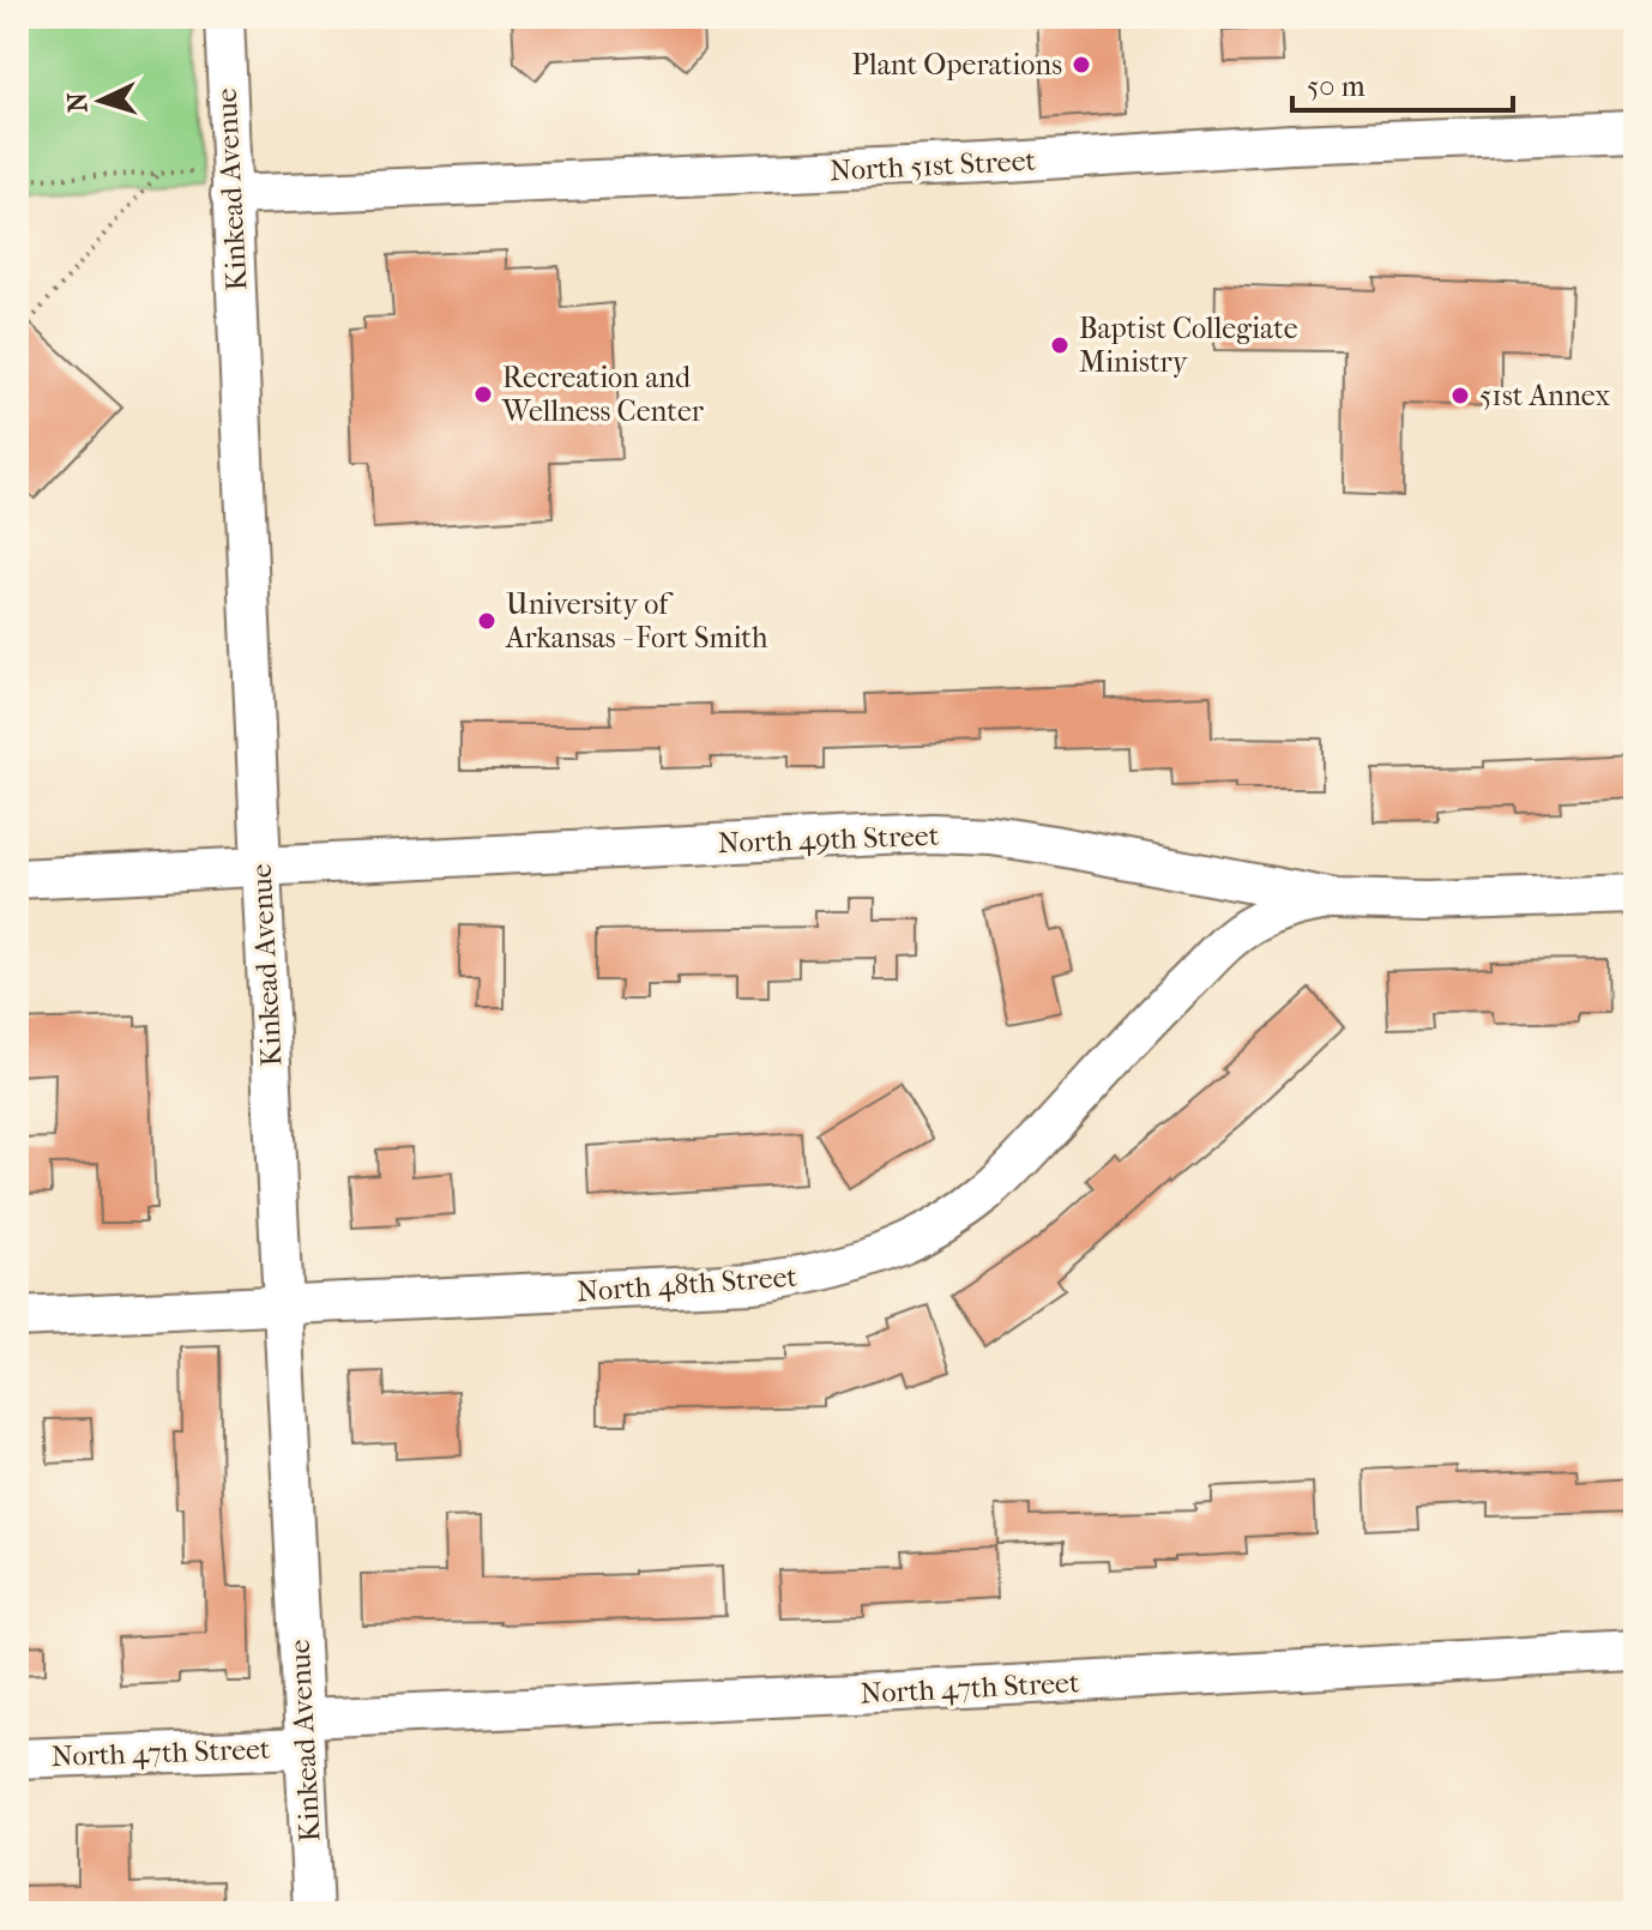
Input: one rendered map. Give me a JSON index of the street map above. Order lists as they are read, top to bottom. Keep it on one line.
{"streets":{"street":["North 51st Street","Kinkead Avenue","North 49th Street","North 48th Street","North 47th Street"]},"crossings":[["North 51st Street","Kinkead Avenue"],["Kinkead Avenue","North 49th Street"],["Kinkead Avenue","North 48th Street"],["Kinkead Avenue","North 47th Street"],["North 49th Street","North 48th Street"]],"places":["Plant Operations","Baptist Collegiate Ministry","Recreation and Wellness Center","51st Annex","University of Arkansas - Fort Smith"],"scale_bar":"50 m","north":"left"}
